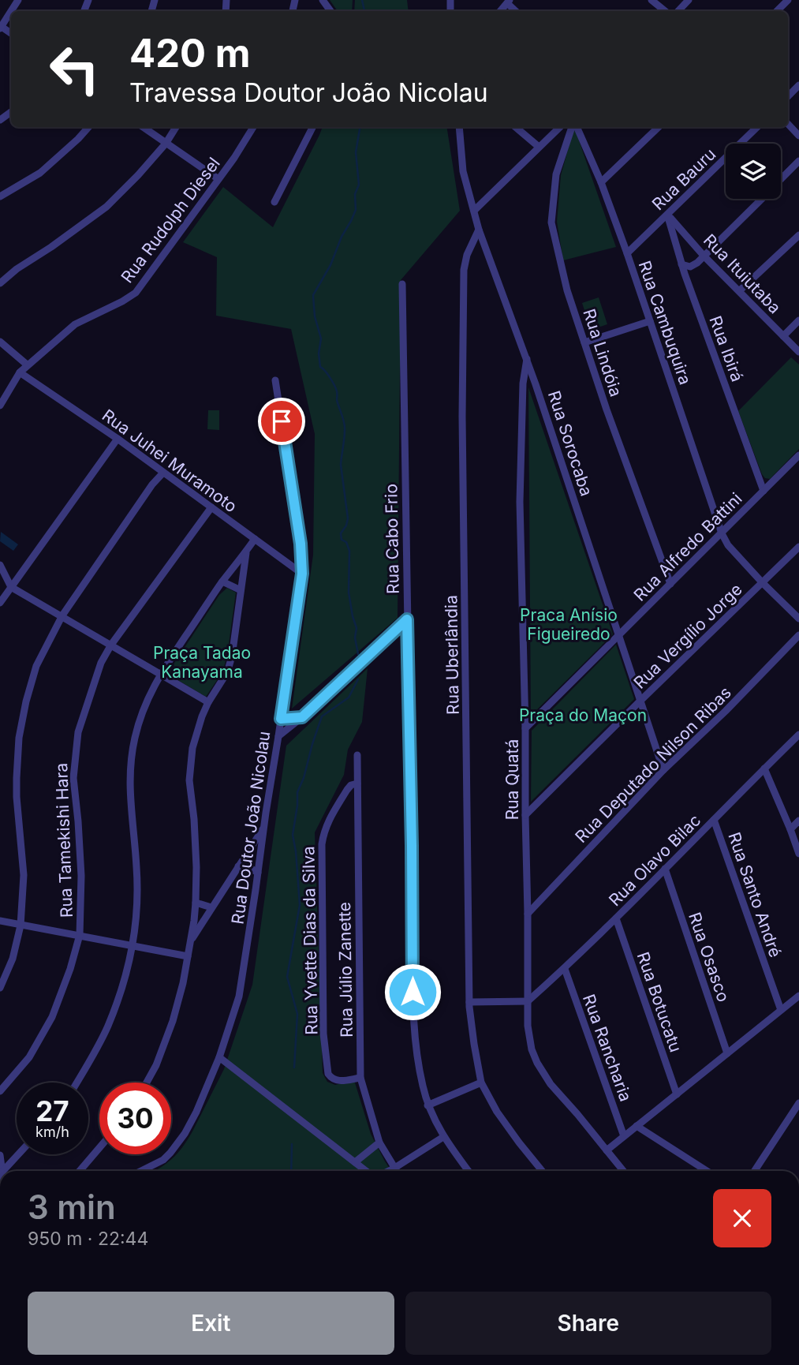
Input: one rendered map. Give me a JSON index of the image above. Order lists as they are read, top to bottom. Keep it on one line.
{"streets":{"street":["Rua Bauru","Rua Rudolph Diesel","Rua Ituiutaba","Rua Cambuquira","Rua Ibirá","Rua Lindóia","Rua Sorocaba","Rua Juhei Muramoto","Rua Cabo Frio","Rua Alfredo Battini","Rua Vergílio Jorge","Rua Uberlândia","Rua Deputado Nilson Ribas","Rua Quatá","Rua Doutor João Nicolau","Rua Tamekishi Hara","Rua Olavo Bilac","Rua Santo André","Rua Yvette Dias da Silva","Rua Osasco","Rua Júlio Zanette","Rua Botucatu","Rua Rancharia"]},"crossings":[["Rua Bauru","Rua Ituiutaba"],["Rua Bauru","Rua Cambuquira"],["Rua Bauru","Rua Ibirá"],["Rua Rudolph Diesel","Rua Juhei Muramoto"],["Rua Ituiutaba","Rua Ibirá"],["Rua Cambuquira","Rua Alfredo Battini"],["Rua Cambuquira","Rua Vergílio Jorge"],["Rua Ibirá","Rua Alfredo Battini"],["Rua Lindóia","Rua Alfredo Battini"],["Rua Sorocaba","Rua Alfredo Battini"],["Rua Sorocaba","Rua Vergílio Jorge"],["Rua Sorocaba","Rua Uberlândia"],["Rua Sorocaba","Rua Deputado Nilson Ribas"],["Rua Sorocaba","Rua Quatá"],["Rua Juhei Muramoto","Rua Doutor João Nicolau"],["Rua Juhei Muramoto","Rua Tamekishi Hara"],["Rua Alfredo Battini","Rua Quatá"],["Rua Vergílio Jorge","Rua Quatá"],["Rua Deputado Nilson Ribas","Rua Quatá"],["Rua Quatá","Rua Olavo Bilac"],["Rua Olavo Bilac","Rua Santo André"],["Rua Olavo Bilac","Rua Osasco"],["Rua Olavo Bilac","Rua Botucatu"],["Rua Olavo Bilac","Rua Rancharia"],["Rua Yvette Dias da Silva","Rua Júlio Zanette"]],"parks":["Praca Anísio Figueiredo","Praça Tadao Kanayama","Praça do Maçon"],"page":{"turn":["420 m","Travessa Doutor João Nicolau"],"speed":"27 km/h","limit":"30","heading":["3 min","950 m · 22:44"],"buttons":["Exit","Share"]}}
